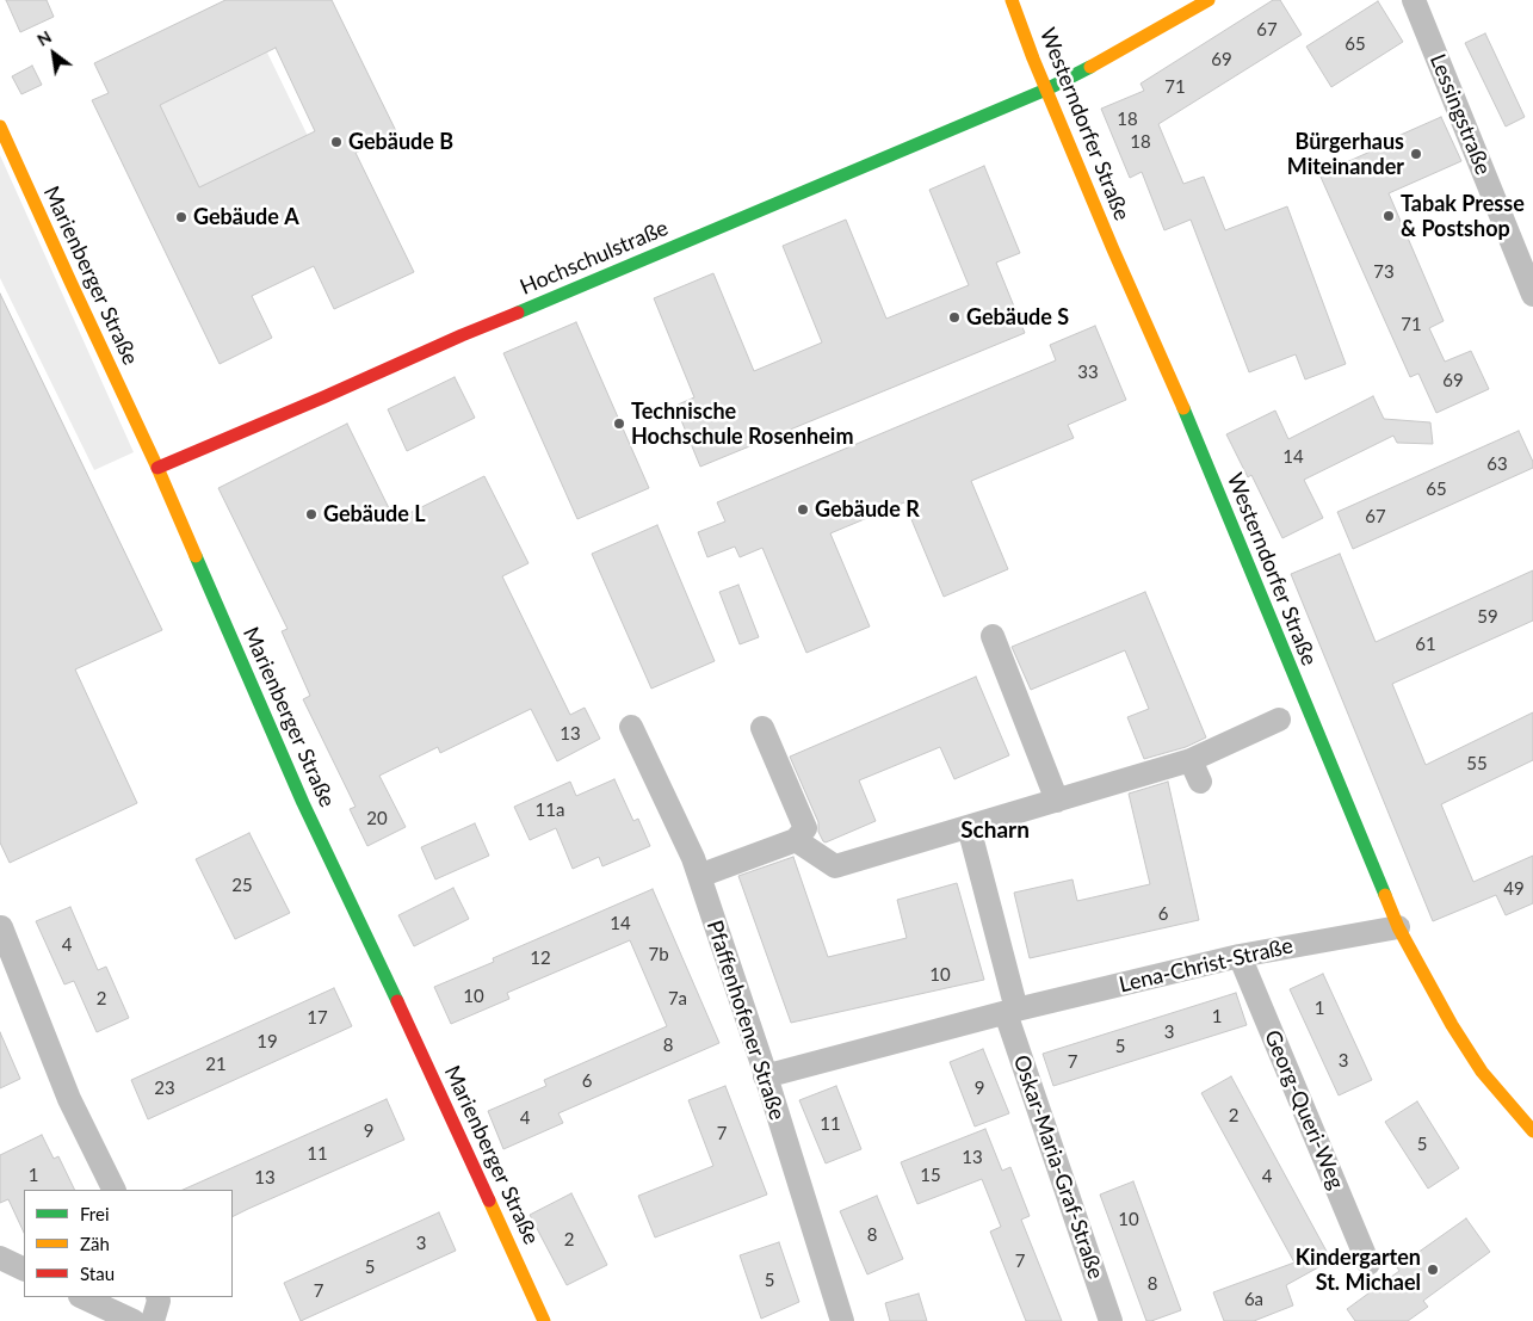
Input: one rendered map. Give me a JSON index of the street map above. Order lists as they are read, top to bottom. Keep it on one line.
{"streets":{"street":["Lessingstraße","Westerndorfer Straße","Hochschulstraße","Marienberger Straße","Lena-Christ-Straße","Pfaffenhofener Straße","Georg-Queri-Weg","Oskar-Maria-Graf-Straße"]},"crossings":[["Westerndorfer Straße","Hochschulstraße"],["Westerndorfer Straße","Lena-Christ-Straße"],["Hochschulstraße","Marienberger Straße"],["Lena-Christ-Straße","Pfaffenhofener Straße"],["Lena-Christ-Straße","Georg-Queri-Weg"],["Lena-Christ-Straße","Oskar-Maria-Graf-Straße"]],"districts":["Scharn"],"places":["Gebäude B","Bürgerhaus Miteinander","Tabak Presse & Postshop","Gebäude A","Gebäude S","Technische Hochschule Rosenheim","Gebäude R","Gebäude L","Kindergarten St. Michael"],"house_numbers":["67","65","69","71","18","18","73","71","33","69","14","63","65","67","59","61","13","55","11a","20","25","49","6","14","4","7b","12","10","10","2","7a","1","1","17","3","19","8","5","3","7","21","6","23","9","2","4","11","9","7","5","11","13","1","15","4","13","10","8","2","3","7","5","5","8","7","6a"],"legend":["Frei","Zäh","Stau"],"north":"top left"}
